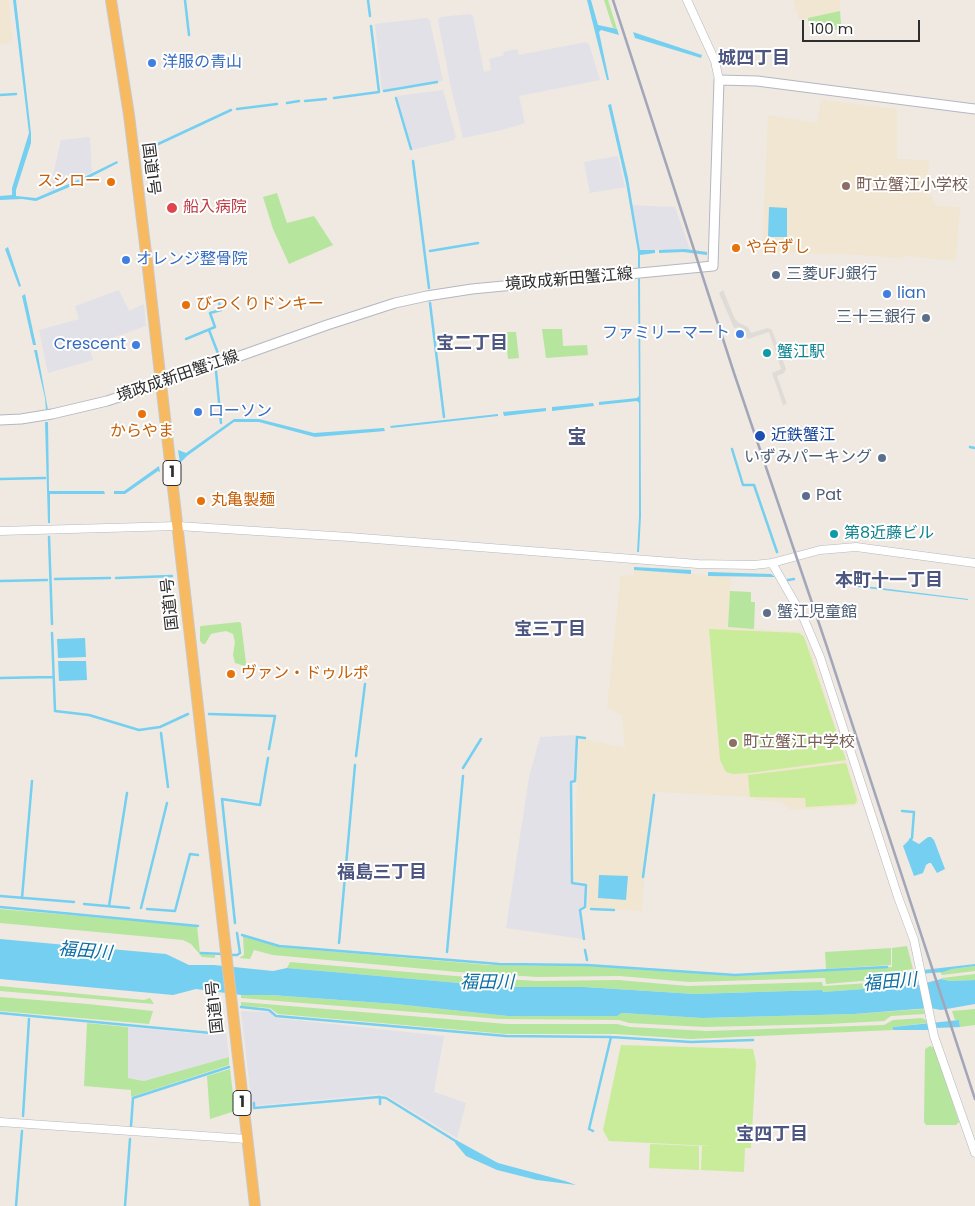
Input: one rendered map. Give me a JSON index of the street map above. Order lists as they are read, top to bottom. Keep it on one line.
{"streets":{"highway":["国道1号","1"],"main road":["境政成新田蟹江線"]},"crossings":[["国道1号","境政成新田蟹江線"]],"districts":["城四丁目","宝二丁目","宝","本町十一丁目","宝三丁目","福島三丁目","宝四丁目"],"water":["福田川"],"places":["洋服の青山","スシロー","町立蟹江小学校","船入病院","や台ずし","オレンジ整骨院","三菱UFJ銀行","lian","びつくりドンキー","三十三銀行","ファミリーマート","Crescent","蟹江駅","ローソン","からやま","近鉄蟹江","いずみパーキング","Pat","丸亀製麺","第8近藤ビル","蟹江児童館","ヴァン・ドゥルポ","町立蟹江中学校"],"scale_bar":"100 m"}
